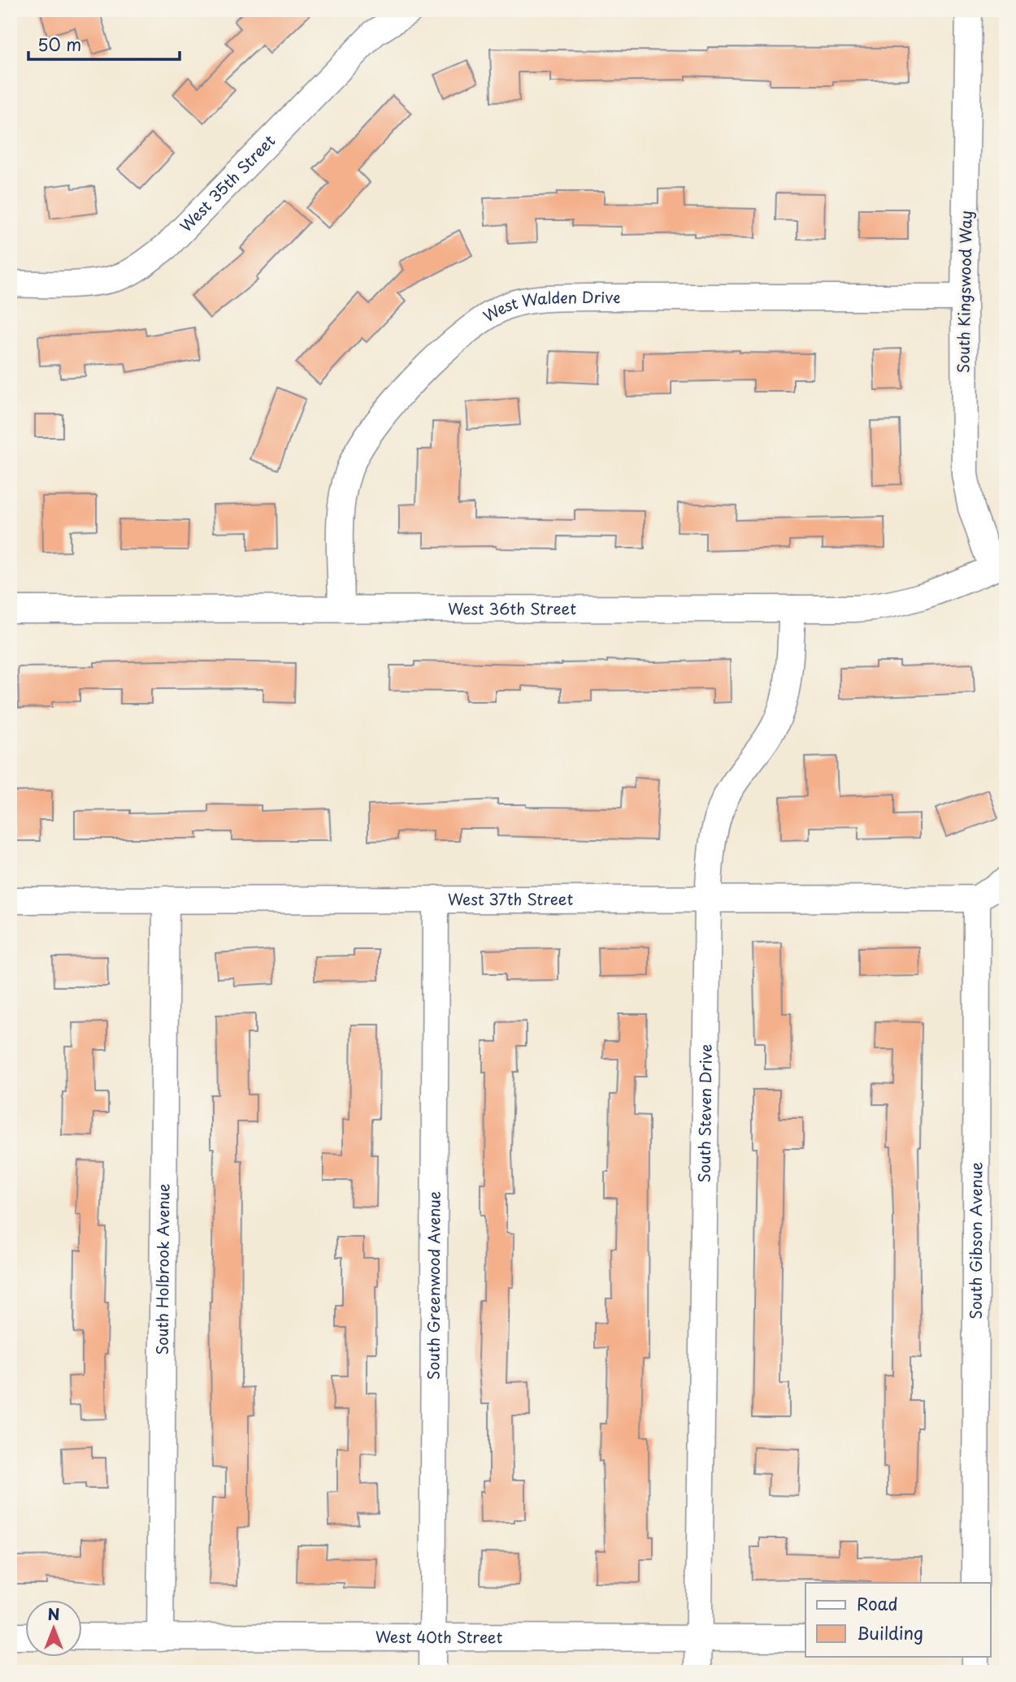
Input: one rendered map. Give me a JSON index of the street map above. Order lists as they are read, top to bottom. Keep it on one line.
{"streets":{"street":["West 35th Street","South Kingswood Way","West Walden Drive","West 36th Street","West 37th Street","South Steven Drive","South Gibson Avenue","South Holbrook Avenue","South Greenwood Avenue","West 40th Street"]},"crossings":[["South Kingswood Way","West Walden Drive"],["South Kingswood Way","West 36th Street"],["West Walden Drive","West 36th Street"],["West 36th Street","South Steven Drive"],["West 37th Street","South Steven Drive"],["West 37th Street","South Gibson Avenue"],["West 37th Street","South Holbrook Avenue"],["West 37th Street","South Greenwood Avenue"],["South Steven Drive","West 40th Street"],["South Holbrook Avenue","West 40th Street"],["South Greenwood Avenue","West 40th Street"]],"legend":["Road","Building"],"scale_bar":"50 m","north":"top"}
